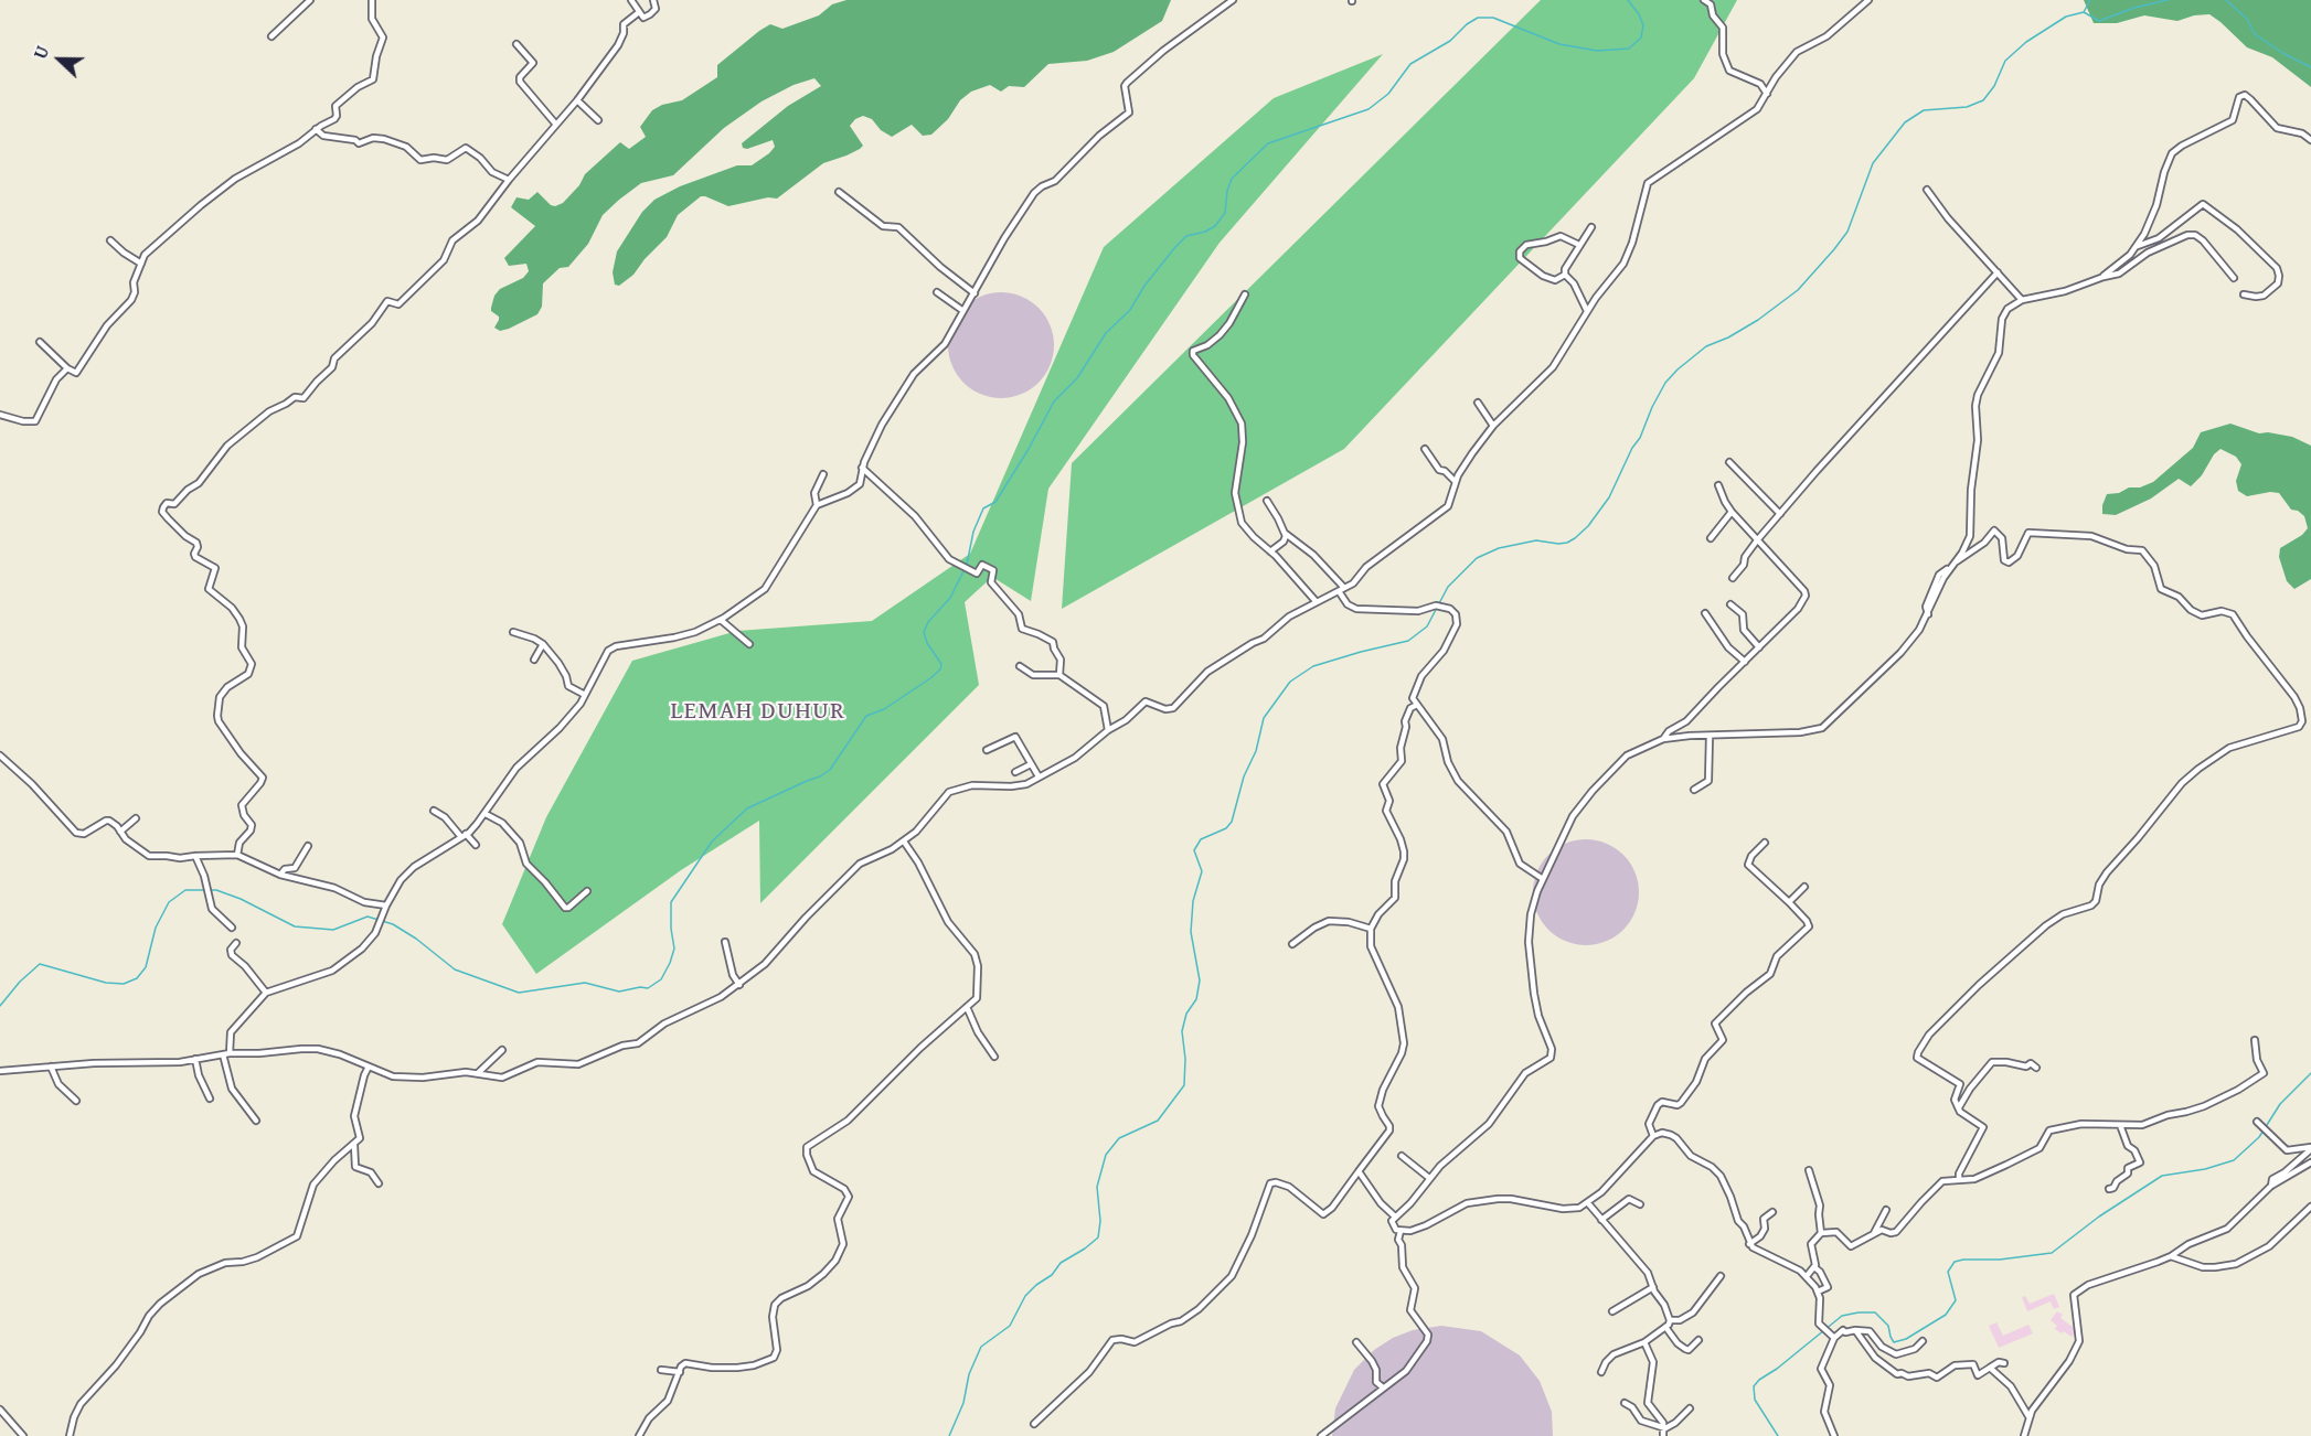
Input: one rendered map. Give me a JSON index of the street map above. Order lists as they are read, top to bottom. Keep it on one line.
{"districts":["LEMAH DUHUR"],"north":"left"}
